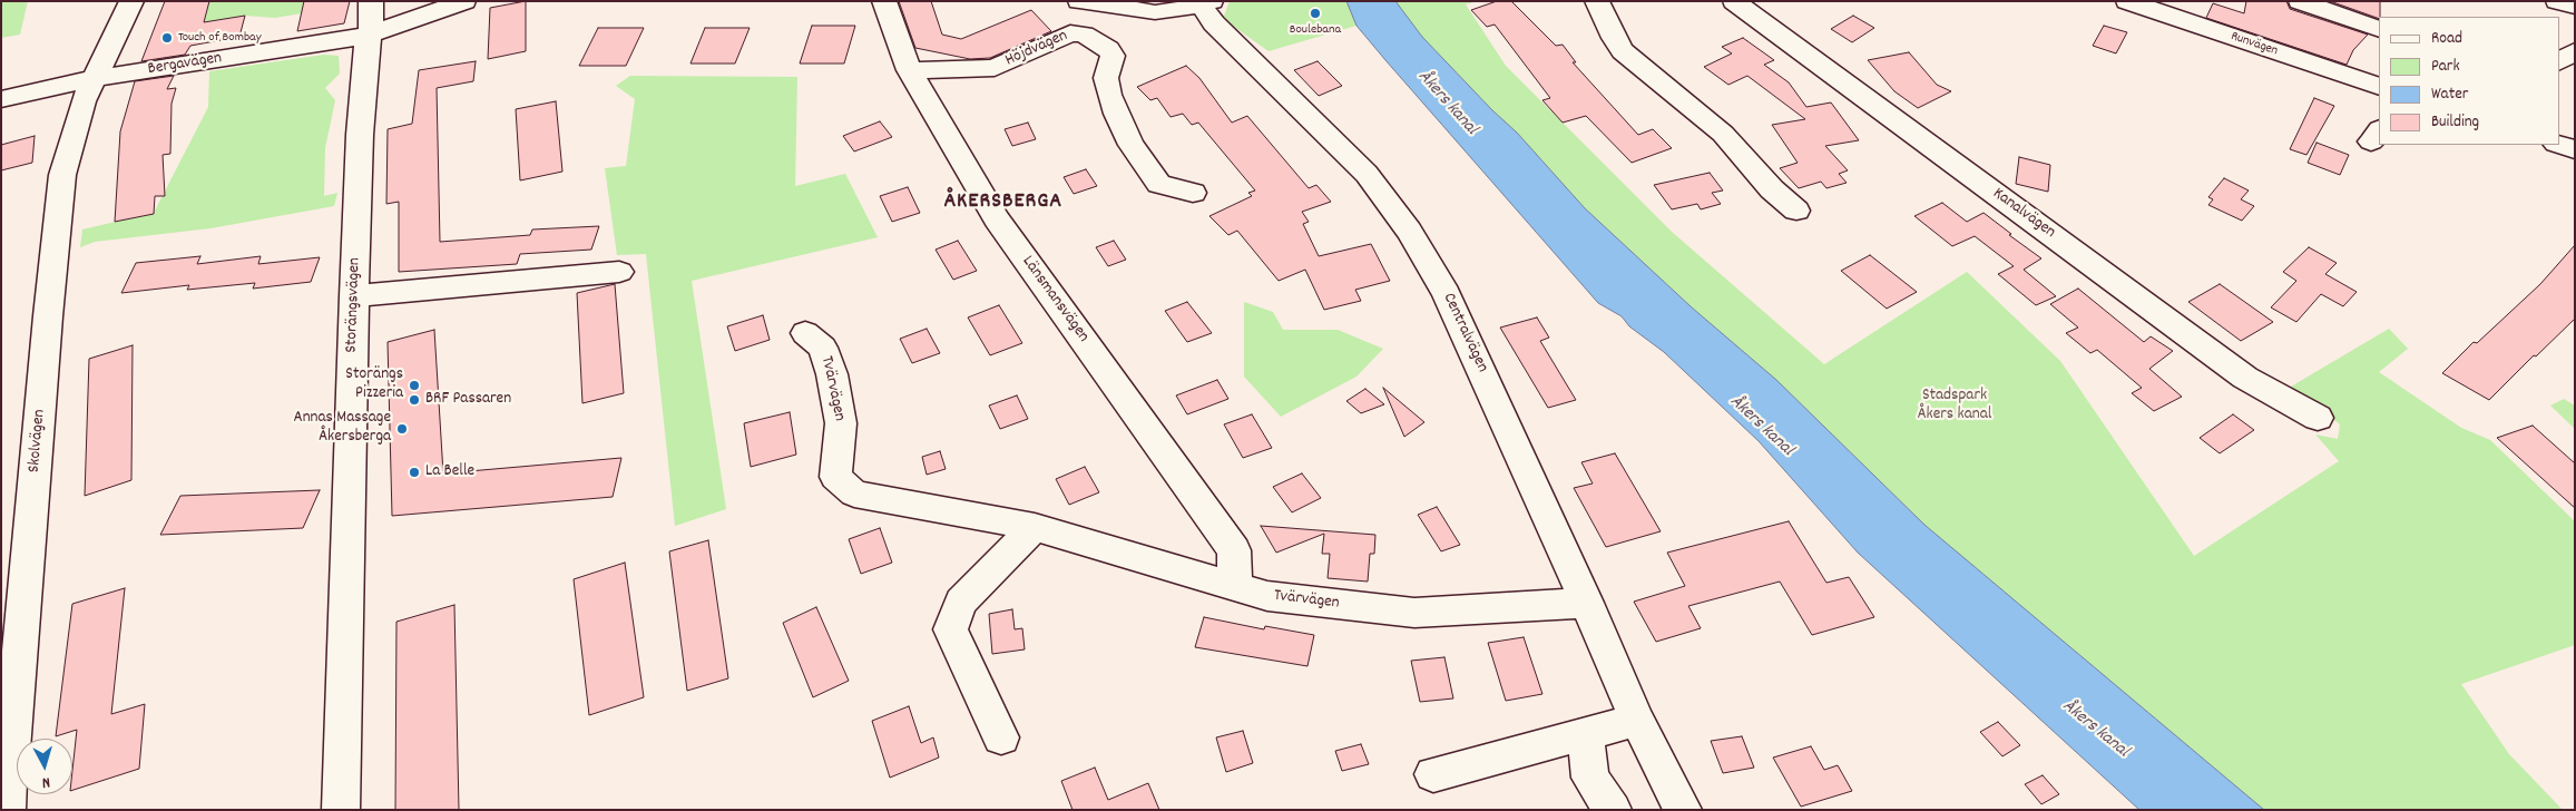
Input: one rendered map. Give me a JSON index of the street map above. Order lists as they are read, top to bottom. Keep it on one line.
{"streets":{"street":["Runvägen","Höjdvägen","Bergavägen","Kanalvägen","Länsmansvägen","Storängsvägen","Centralvägen","Tvärvägen","Skolvägen"]},"crossings":[["Höjdvägen","Länsmansvägen"],["Bergavägen","Storängsvägen"],["Bergavägen","Skolvägen"],["Länsmansvägen","Tvärvägen"],["Centralvägen","Tvärvägen"]],"districts":["ÅKERSBERGA"],"water":["Åkers kanal"],"parks":["Stadspark Åkers kanal"],"places":["Boulebana","Touch of Bombay","Storängs Pizzeria","BRF Passaren","Annas Massage Åkersberga","La Belle"],"legend":["Road","Park","Water","Building"],"north":"bottom"}
